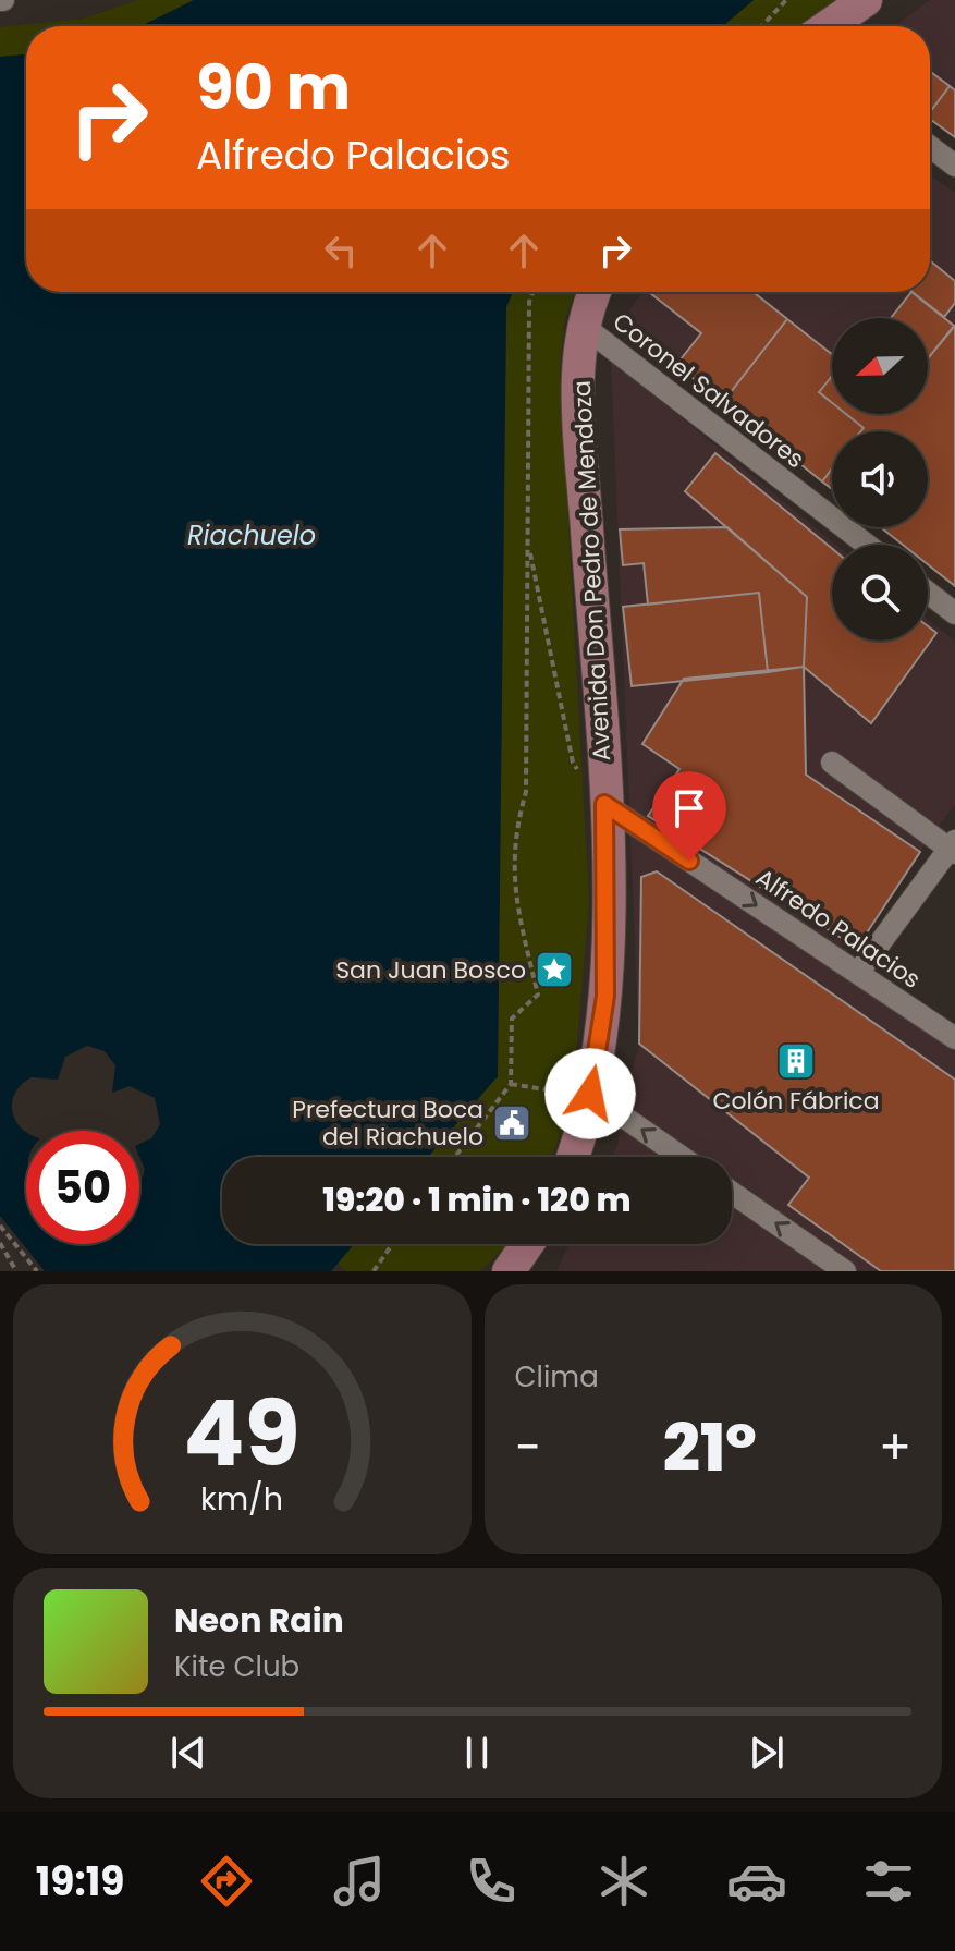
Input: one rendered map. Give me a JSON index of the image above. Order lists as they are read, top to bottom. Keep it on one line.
{"streets":{"main road":["Avenida Don Pedro de Mendoza"],"street":["Coronel Salvadores","Alfredo Palacios"]},"crossings":[["Coronel Salvadores","Avenida Don Pedro de Mendoza"],["Avenida Don Pedro de Mendoza","Alfredo Palacios"]],"water":["Riachuelo"],"places":{"place":["San Juan Bosco"],"building":["Colón Fábrica"],"public building":["Prefectura Boca del Riachuelo"]},"north":"left","page":{"turn":["90 m","Alfredo Palacios"],"limit":"50","trip":"19:20 · 1 min · 120 m","tile":"Clima","heat":["−","21°","+"],"song":["Neon Rain","Kite Club"],"tabs":"19:19","gauge":["49","km/h"]}}
